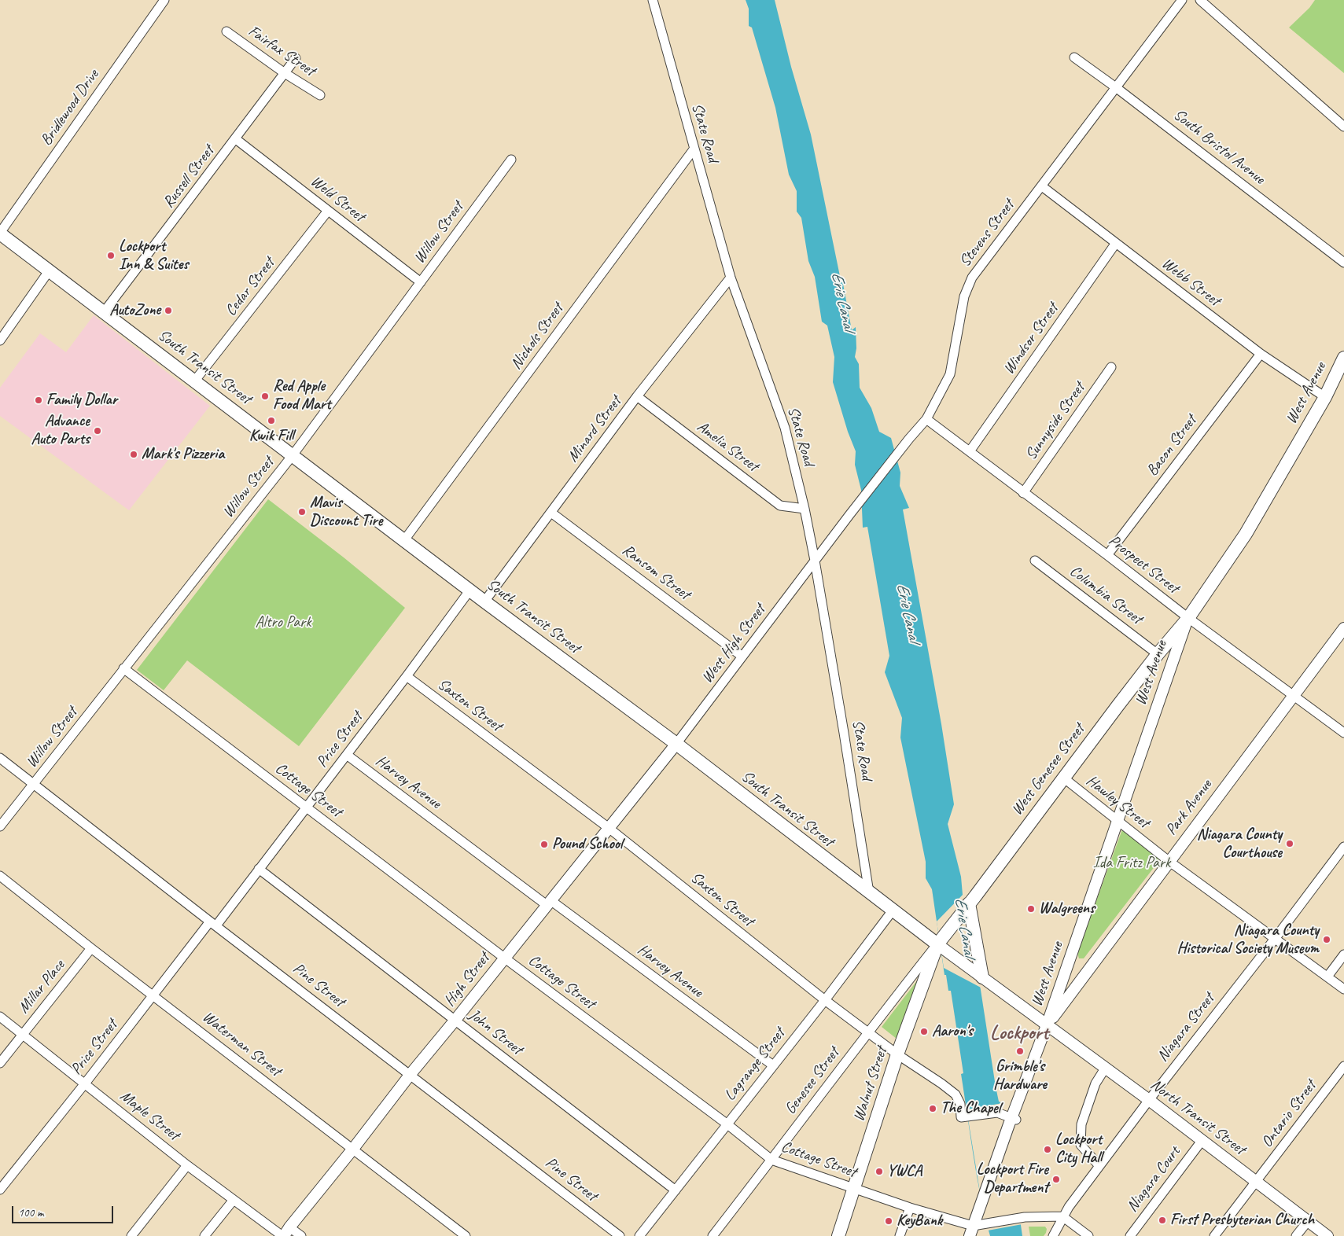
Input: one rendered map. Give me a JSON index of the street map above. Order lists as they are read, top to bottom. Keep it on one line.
{"streets":{"highway":["South Transit Street","West Avenue","West Genesee Street","Walnut Street"],"main road":["Park Avenue","High Street","North Transit Street"],"street":["Fairfax Street","Bridlewood Drive","State Road","South Bristol Avenue","Russell Street","Weld Street","Willow Street","Stevens Street","Webb Street","Cedar Street","Nichols Street","Windsor Street","Sunnyside Street","Minard Street","Bacon Street","Amelia Street","Prospect Street","Ransom Street","Columbia Street","West High Street","Saxton Street","Price Street","Harvey Avenue","Cottage Street","Hawley Street","Pine Street","Millar Place","Niagara Street","John Street","Waterman Street","Lagrange Street","Genesee Street","Ontario Street","Maple Street","Niagara Court"]},"crossings":[["Fairfax Street","Russell Street"],["Bridlewood Drive","South Transit Street"],["State Road","Stevens Street"],["State Road","Nichols Street"],["State Road","South Transit Street"],["State Road","Minard Street"],["State Road","Amelia Street"],["State Road","West High Street"],["South Bristol Avenue","Stevens Street"],["Russell Street","Weld Street"],["Russell Street","South Transit Street"],["Weld Street","Willow Street"],["Weld Street","Cedar Street"],["Willow Street","South Transit Street"],["Willow Street","Cottage Street"],["Willow Street","Pine Street"],["Stevens Street","Webb Street"],["Stevens Street","Prospect Street"],["Stevens Street","West High Street"],["Webb Street","Windsor Street"],["Webb Street","West Avenue"],["Webb Street","Bacon Street"],["Cedar Street","South Transit Street"],["Nichols Street","South Transit Street"],["Windsor Street","Prospect Street"],["South Transit Street","West Avenue"],["South Transit Street","Minard Street"],["South Transit Street","West High Street"],["South Transit Street","Price Street"],["South Transit Street","West Genesee Street"],["South Transit Street","Park Avenue"],["South Transit Street","High Street"],["South Transit Street","Lagrange Street"],["South Transit Street","Genesee Street"],["South Transit Street","Walnut Street"],["South Transit Street","North Transit Street"],["West Avenue","Prospect Street"],["West Avenue","West Genesee Street"],["West Avenue","Hawley Street"],["West Avenue","Park Avenue"],["West Avenue","North Transit Street"],["Sunnyside Street","Prospect Street"],["Minard Street","Amelia Street"],["Minard Street","Ransom Street"],["Bacon Street","Prospect Street"],["Prospect Street","West Genesee Street"],["Prospect Street","Park Avenue"],["Ransom Street","West High Street"],["Columbia Street","West Genesee Street"],["West High Street","High Street"],["Saxton Street","Price Street"],["Saxton Street","High Street"],["Saxton Street","Lagrange Street"],["Saxton Street","Genesee Street"],["Saxton Street","Walnut Street"],["Price Street","Harvey Avenue"],["Price Street","Cottage Street"],["Price Street","Pine Street"],["Price Street","John Street"],["Price Street","Waterman Street"],["Price Street","Maple Street"],["West Genesee Street","Hawley Street"],["West Genesee Street","Genesee Street"],["West Genesee Street","Walnut Street"],["Harvey Avenue","High Street"],["Harvey Avenue","Lagrange Street"],["Cottage Street","High Street"],["Cottage Street","Niagara Street"],["Cottage Street","Lagrange Street"],["Cottage Street","Genesee Street"],["Cottage Street","Walnut Street"],["Hawley Street","Park Avenue"],["Hawley Street","Niagara Street"],["Park Avenue","North Transit Street"],["High Street","Pine Street"],["High Street","John Street"],["High Street","Waterman Street"],["High Street","Maple Street"],["Millar Place","Waterman Street"],["Millar Place","Maple Street"],["Niagara Street","North Transit Street"],["John Street","Lagrange Street"],["Genesee Street","Walnut Street"],["Ontario Street","North Transit Street"],["North Transit Street","Niagara Court"]],"districts":["Lockport"],"water":["Erie Canal"],"parks":["Altro Park","Ida Fritz Park"],"places":["Lockport Inn & Suites","AutoZone","Red Apple Food Mart","Family Dollar","Kwik Fill","Advance Auto Parts","Mark's Pizzeria","Mavis Discount Tire","Niagara County Courthouse","Pound School","Walgreens","Niagara County Historical Society Museum","Aaron's","Grimble's Hardware","The Chapel","Lockport City Hall","YWCA","Lockport Fire Department","First Presbyterian Church","KeyBank"],"scale_bar":"100 m"}
